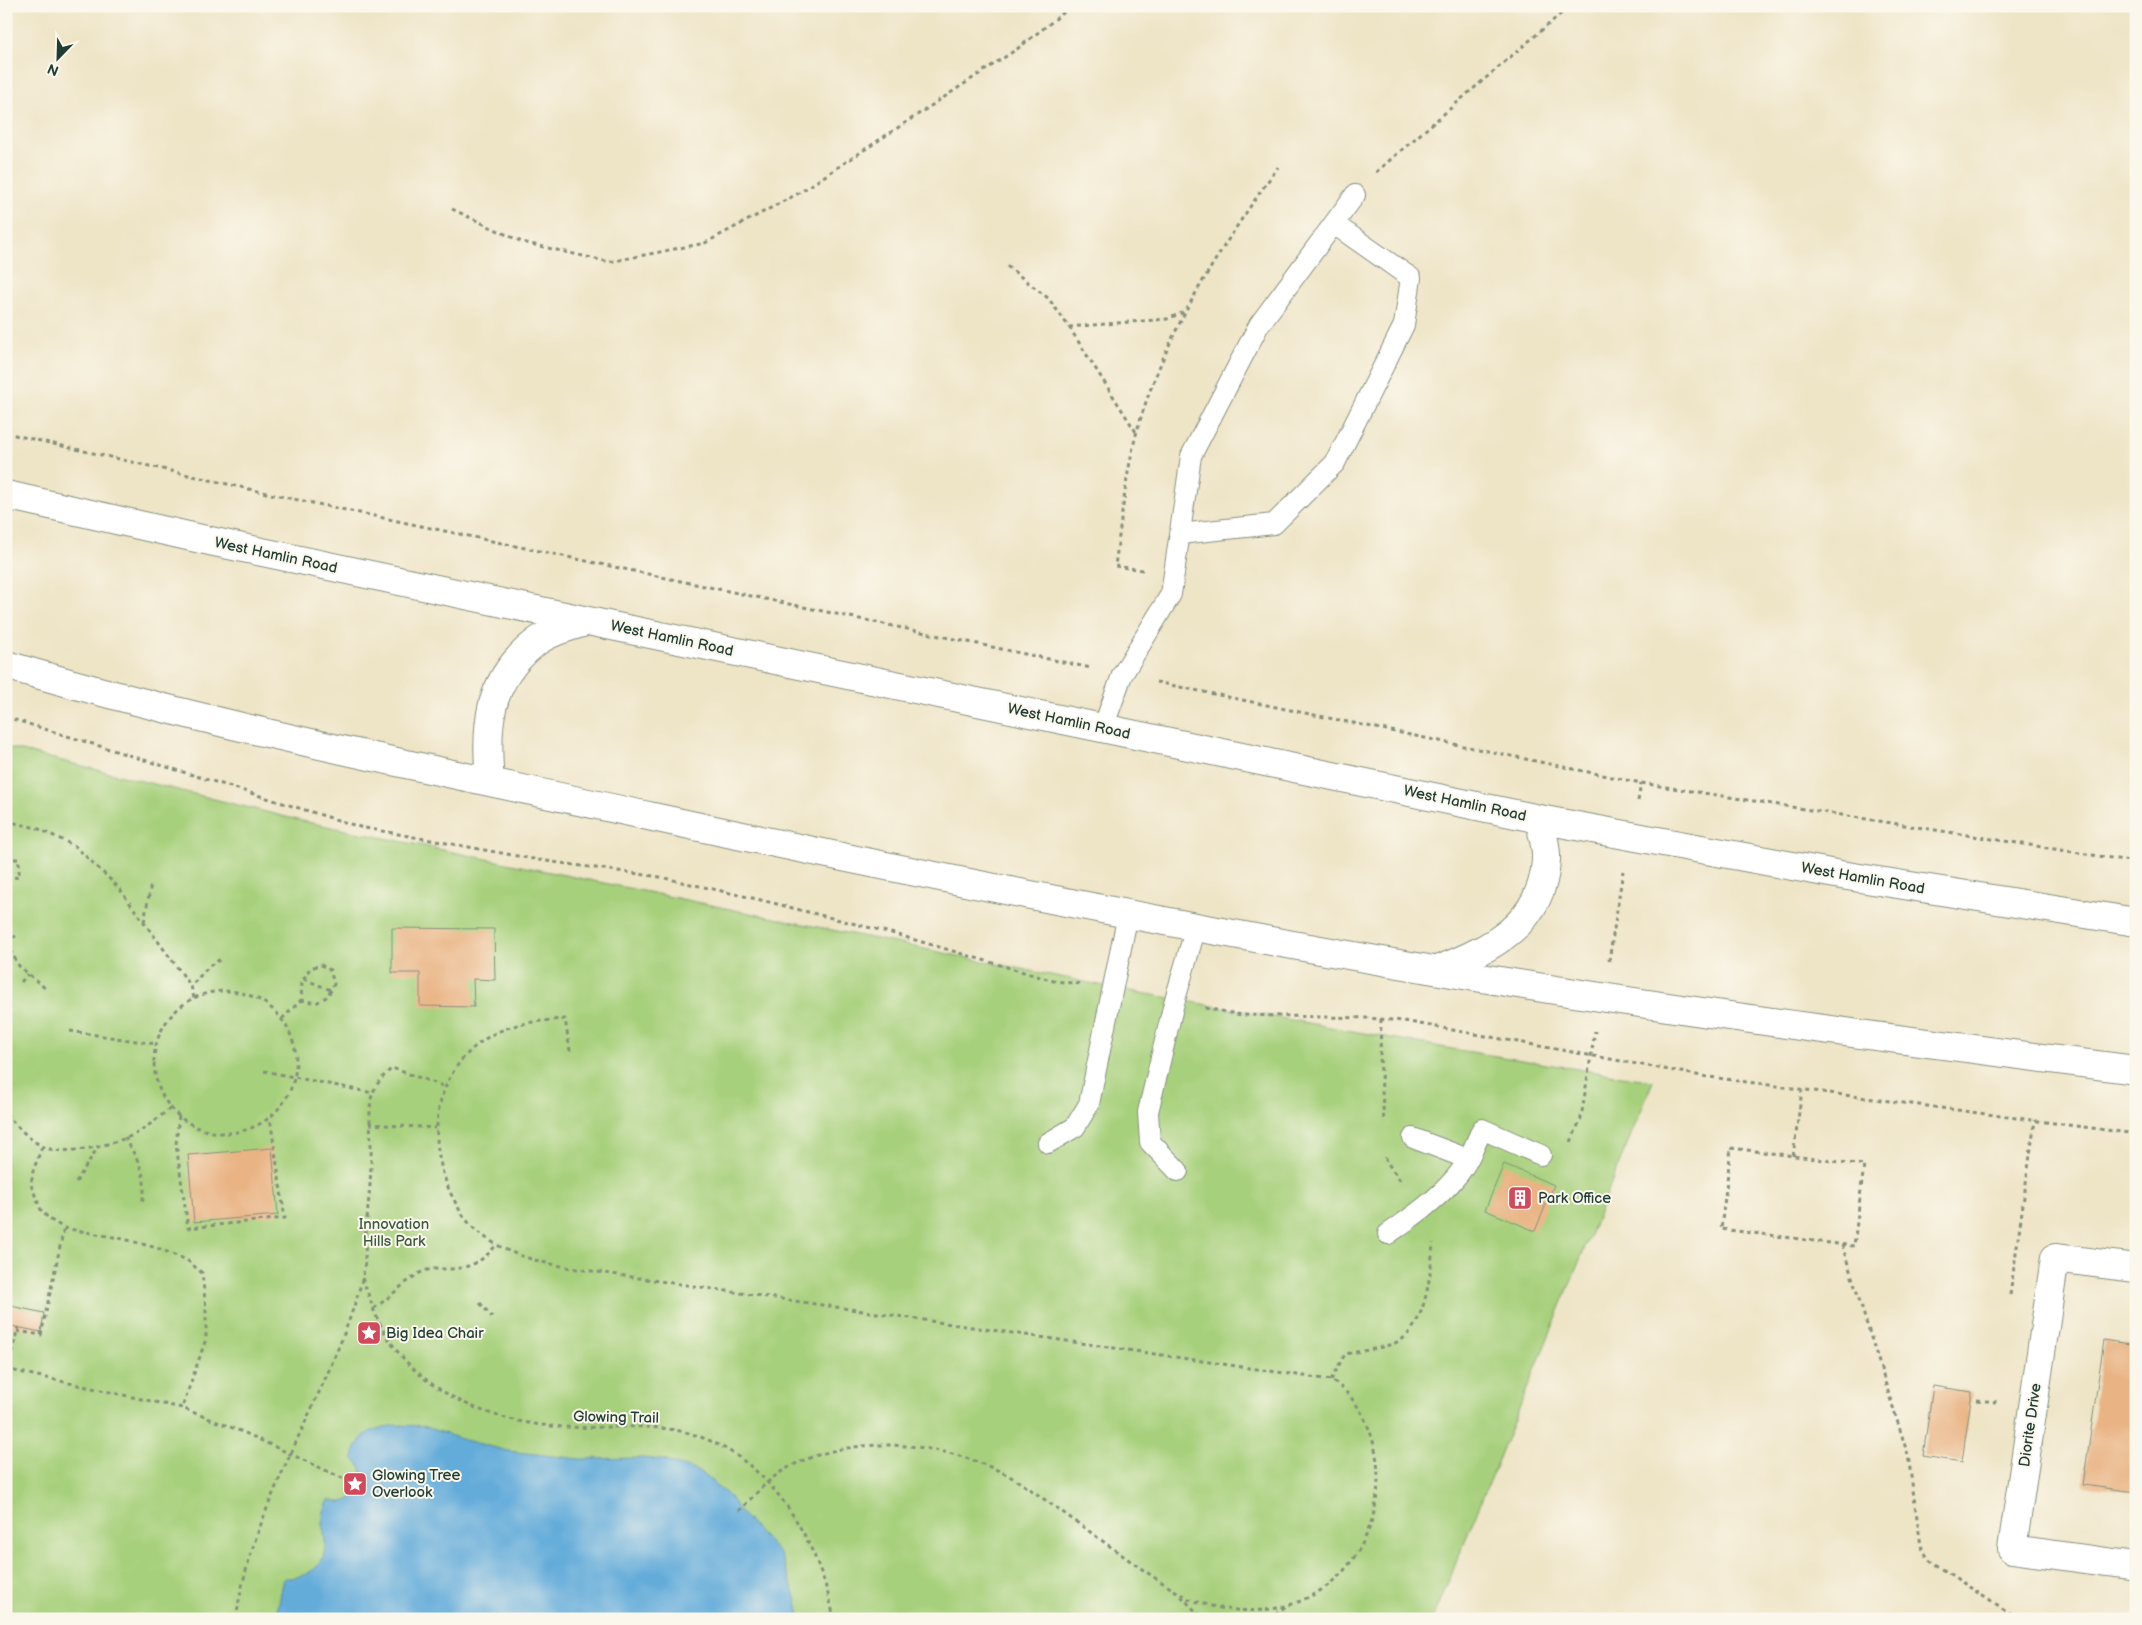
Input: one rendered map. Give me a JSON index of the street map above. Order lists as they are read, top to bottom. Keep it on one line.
{"streets":{"main road":["West Hamlin Road","Diorite Drive"],"path":["Glowing Trail"]},"parks":["Innovation Hills Park"],"places":{"building":["Park Office"],"place":["Big Idea Chair","Glowing Tree Overlook"]},"north":"bottom left"}
